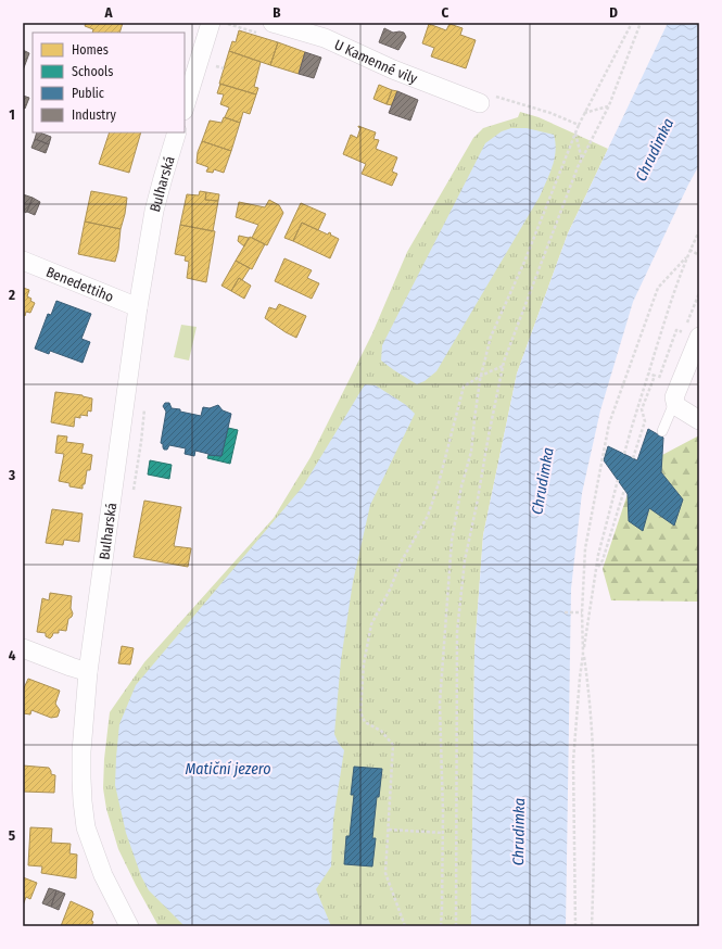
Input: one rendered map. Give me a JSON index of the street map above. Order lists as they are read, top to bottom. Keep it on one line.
{"streets":{"street":["U Kamenné vily","Bulharská","Benedettiho"]},"crossings":[["Bulharská","Benedettiho"]],"water":["Chrudimka","Matiční jezero"],"legend":["Homes","Schools","Public","Industry"],"grid":{"columns":["A","B","C","D"],"rows":["1","2","3","4","5"]}}
